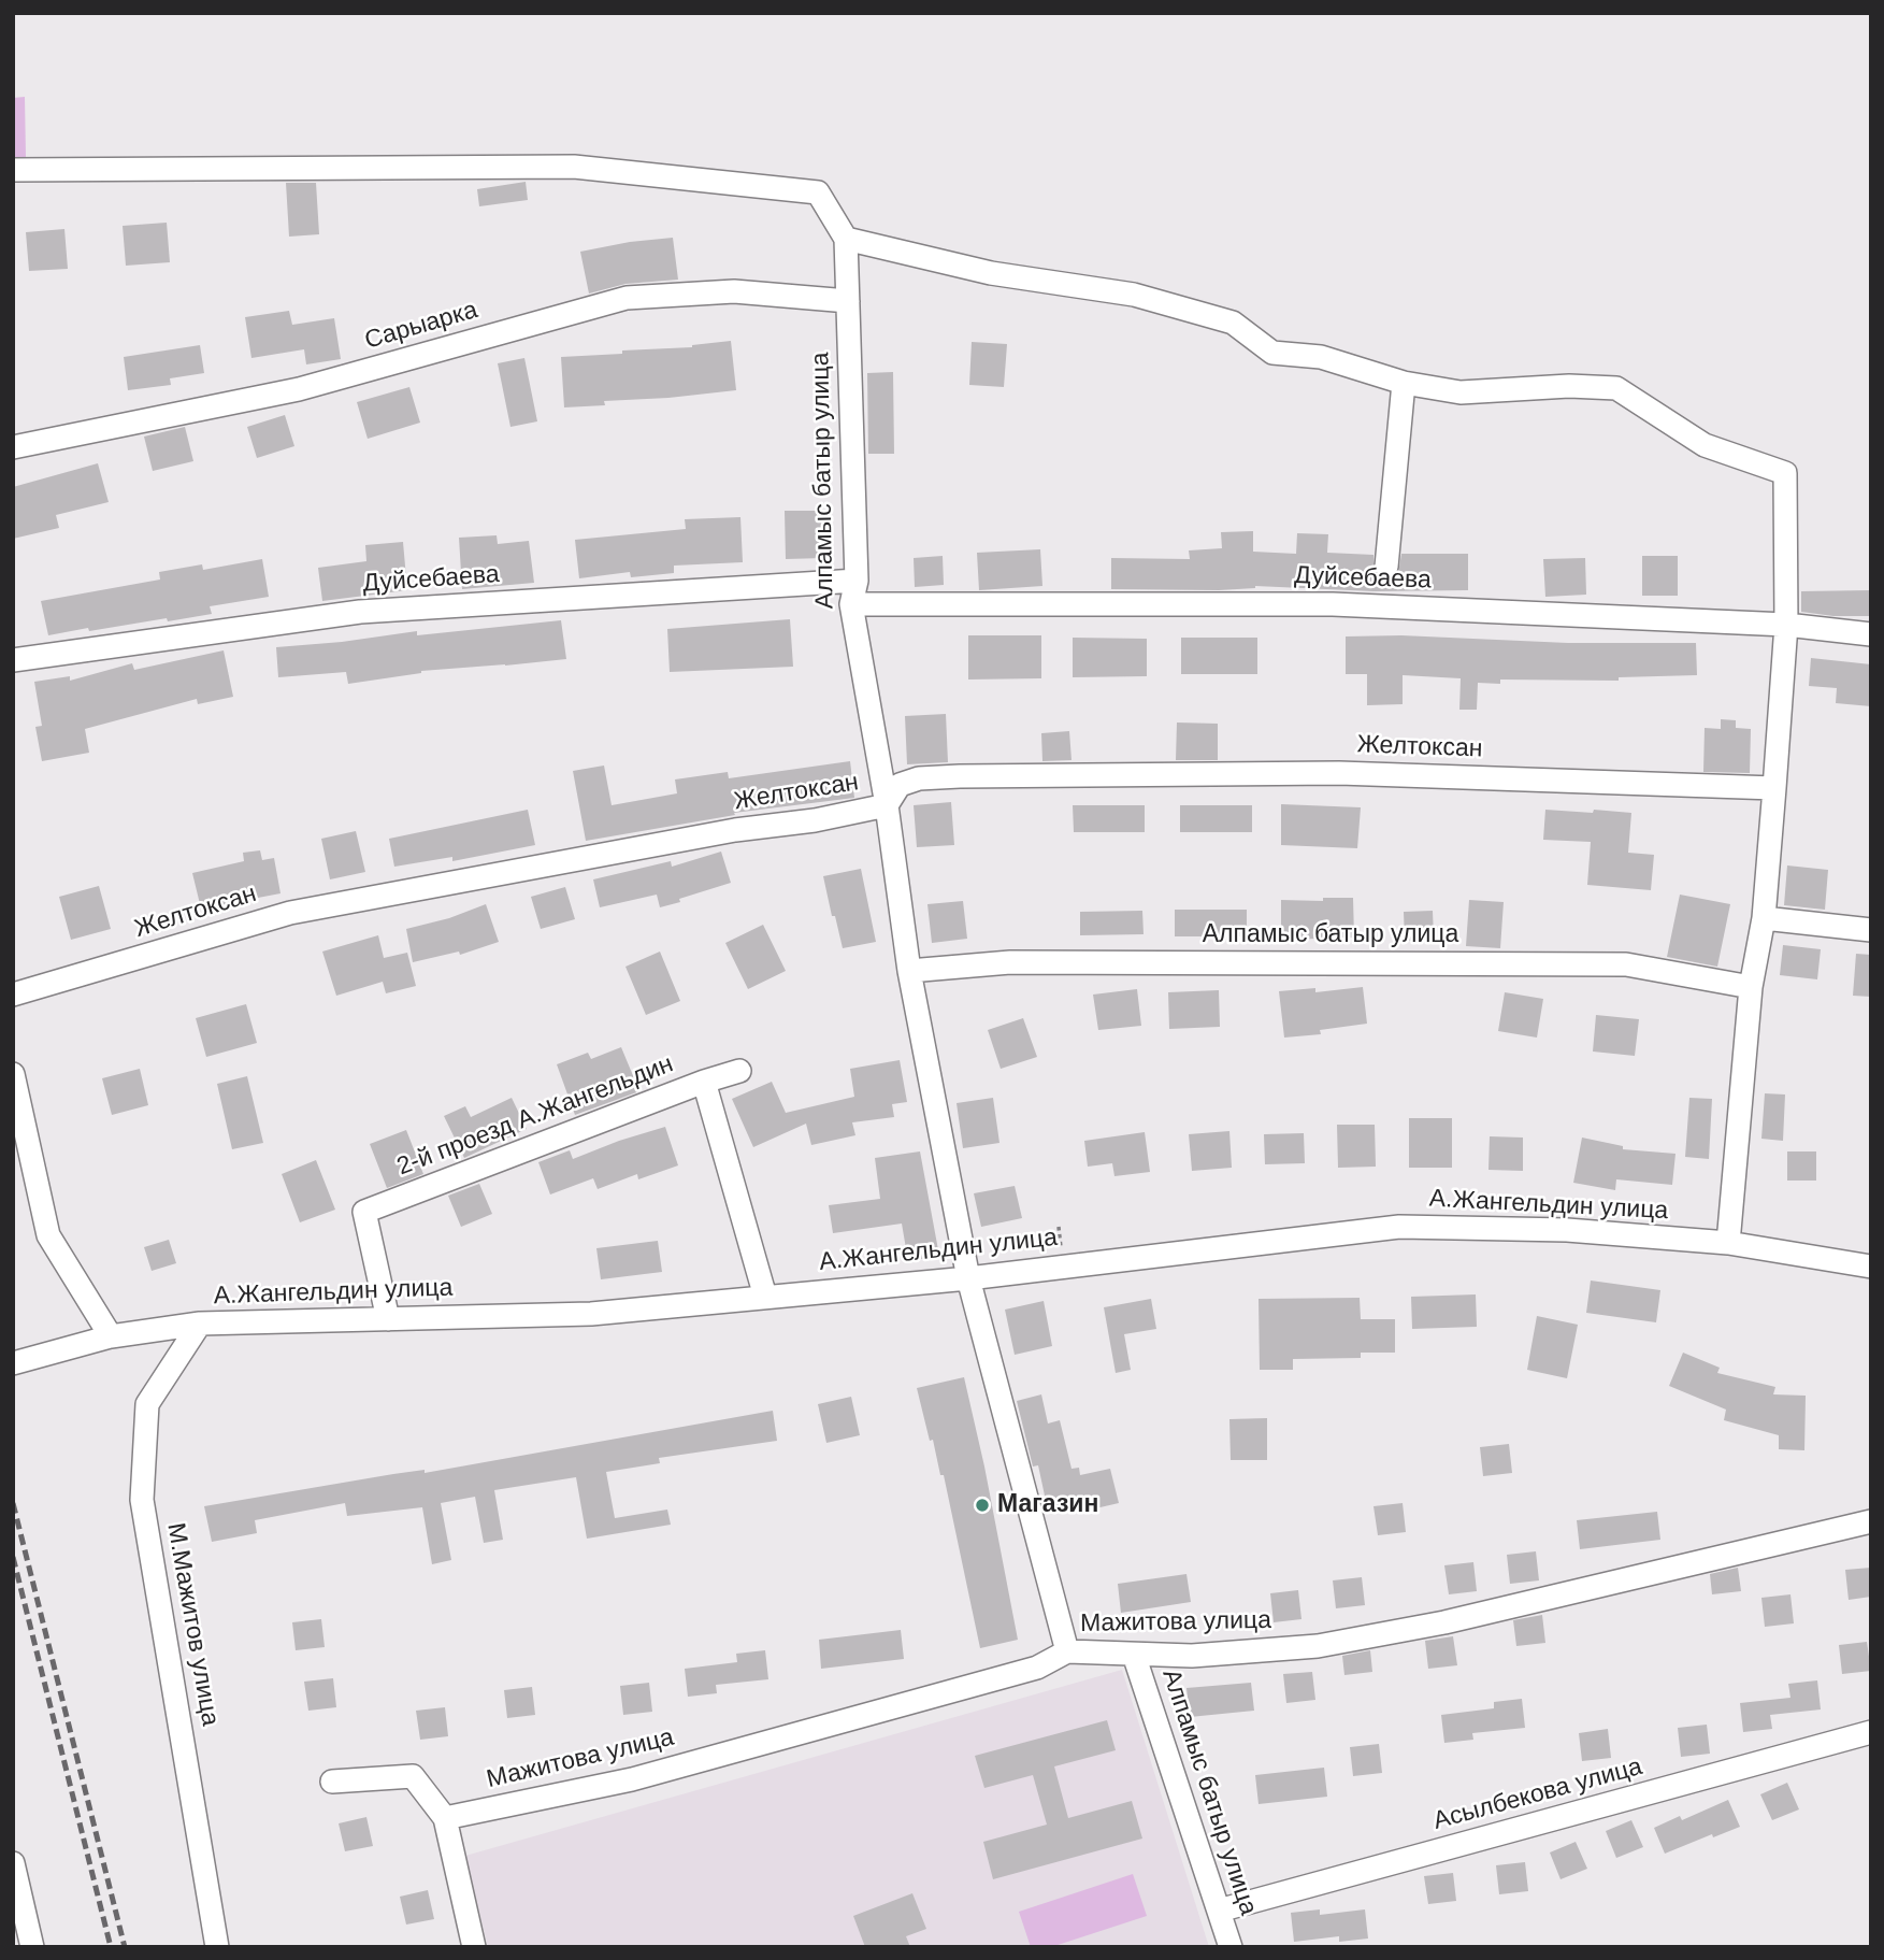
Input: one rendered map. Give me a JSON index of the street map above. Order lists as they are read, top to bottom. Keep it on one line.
{"streets":{"street":["Сарыарка","Алпамыс батыр улица","Дуйсебаева","Желтоксан","2-й проезд А.Жангельдин","А.Жангельдин улица","Мажитова улица","М.Мажитов улица","Асылбекова улица"]},"crossings":[["Сарыарка","Алпамыс батыр улица"],["Алпамыс батыр улица","Дуйсебаева"],["Алпамыс батыр улица","Желтоксан"],["Алпамыс батыр улица","А.Жангельдин улица"],["Алпамыс батыр улица","Мажитова улица"],["Алпамыс батыр улица","Асылбекова улица"],["2-й проезд А.Жангельдин","А.Жангельдин улица"],["А.Жангельдин улица","М.Мажитов улица"]],"places":["Магазин"]}
